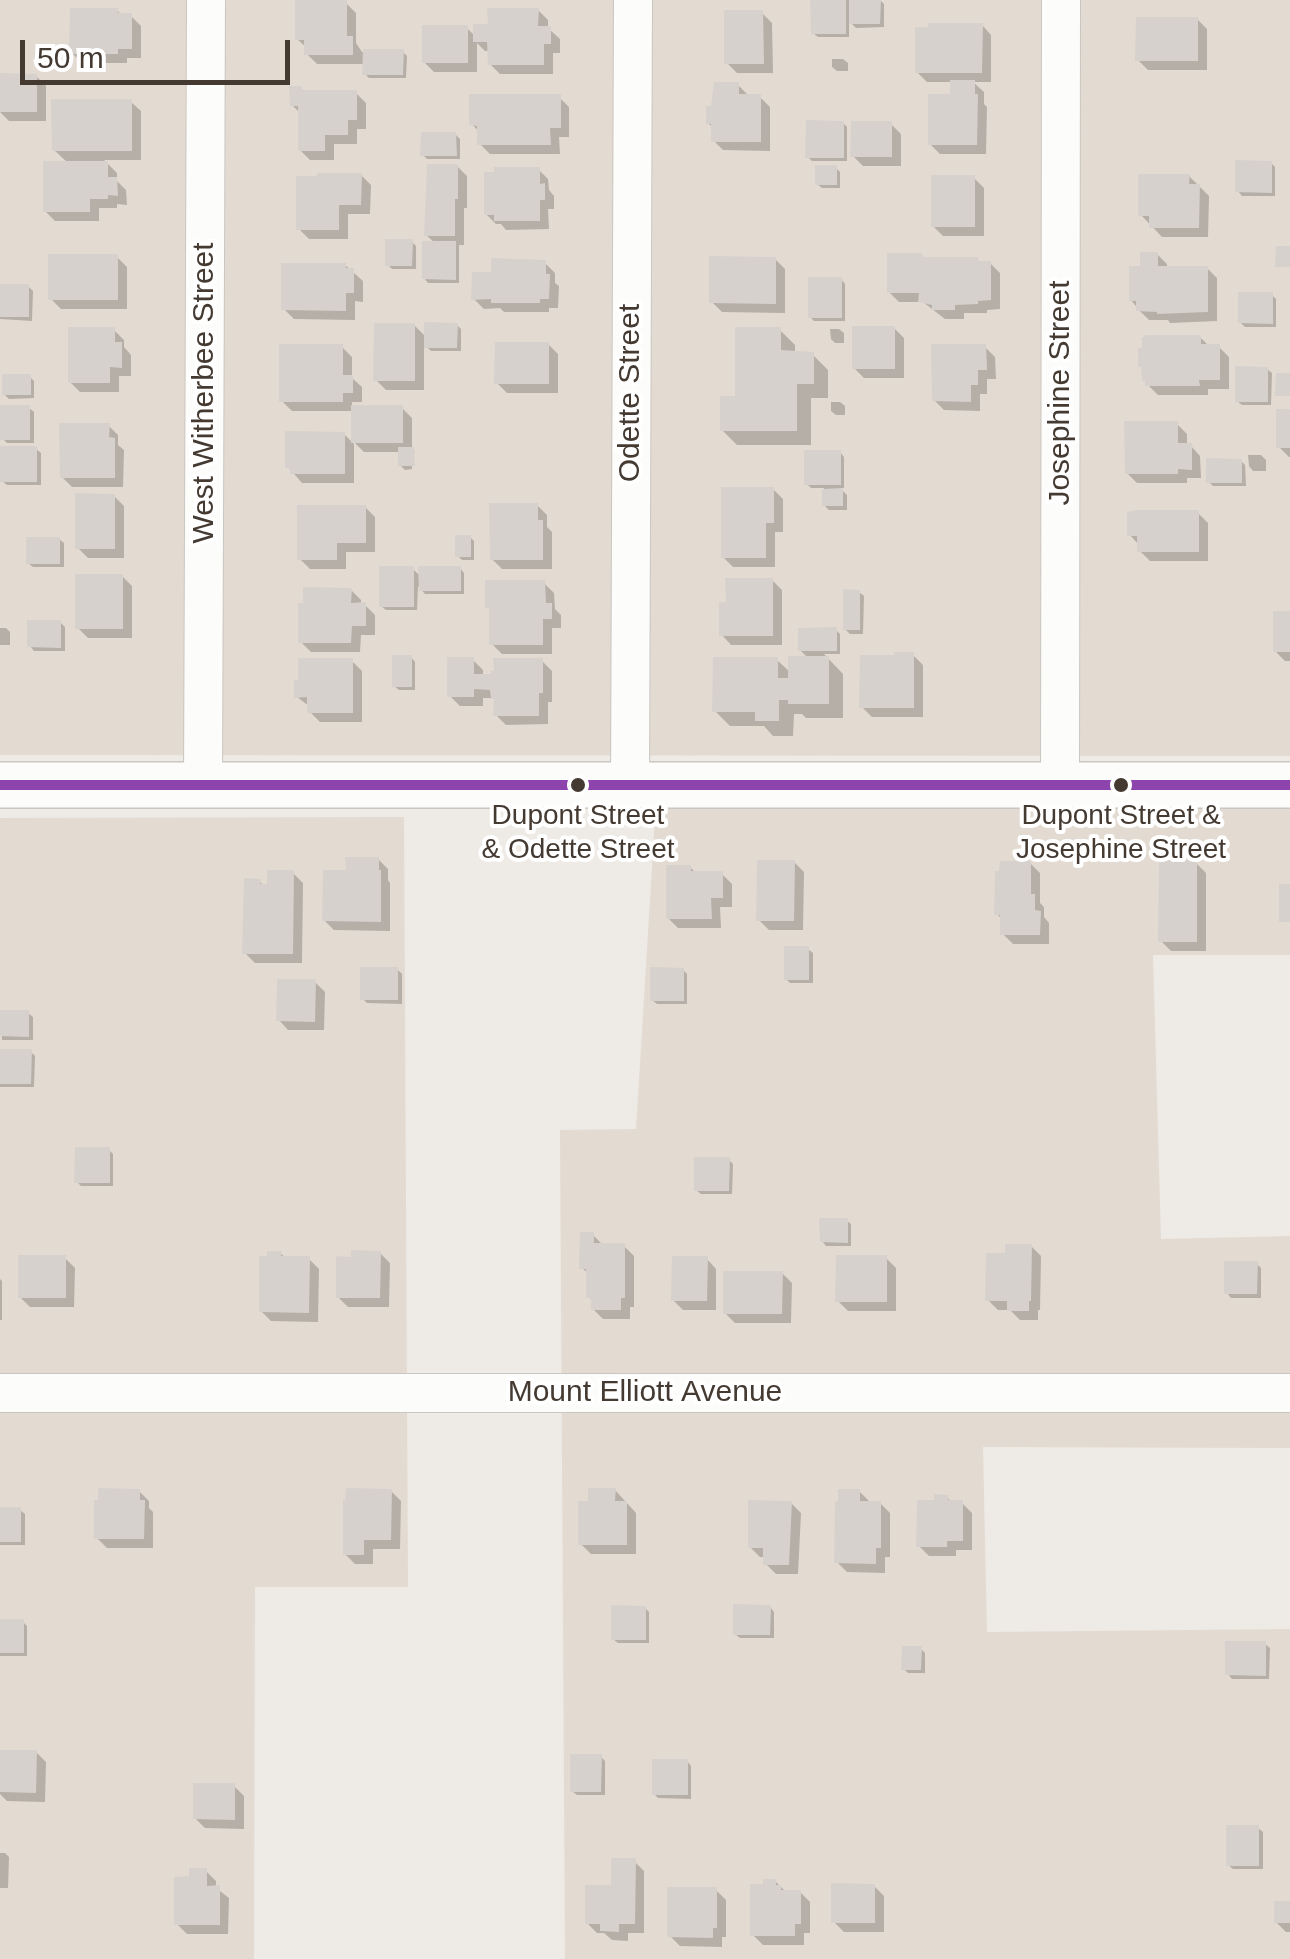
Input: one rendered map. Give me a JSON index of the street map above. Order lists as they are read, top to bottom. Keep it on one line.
{"streets":{"street":["West Witherbee Street","Odette Street","Josephine Street","Mount Elliott Avenue"]},"places":["Dupont Street & Odette Street","Dupont Street & Josephine Street"],"scale_bar":"50 m"}
